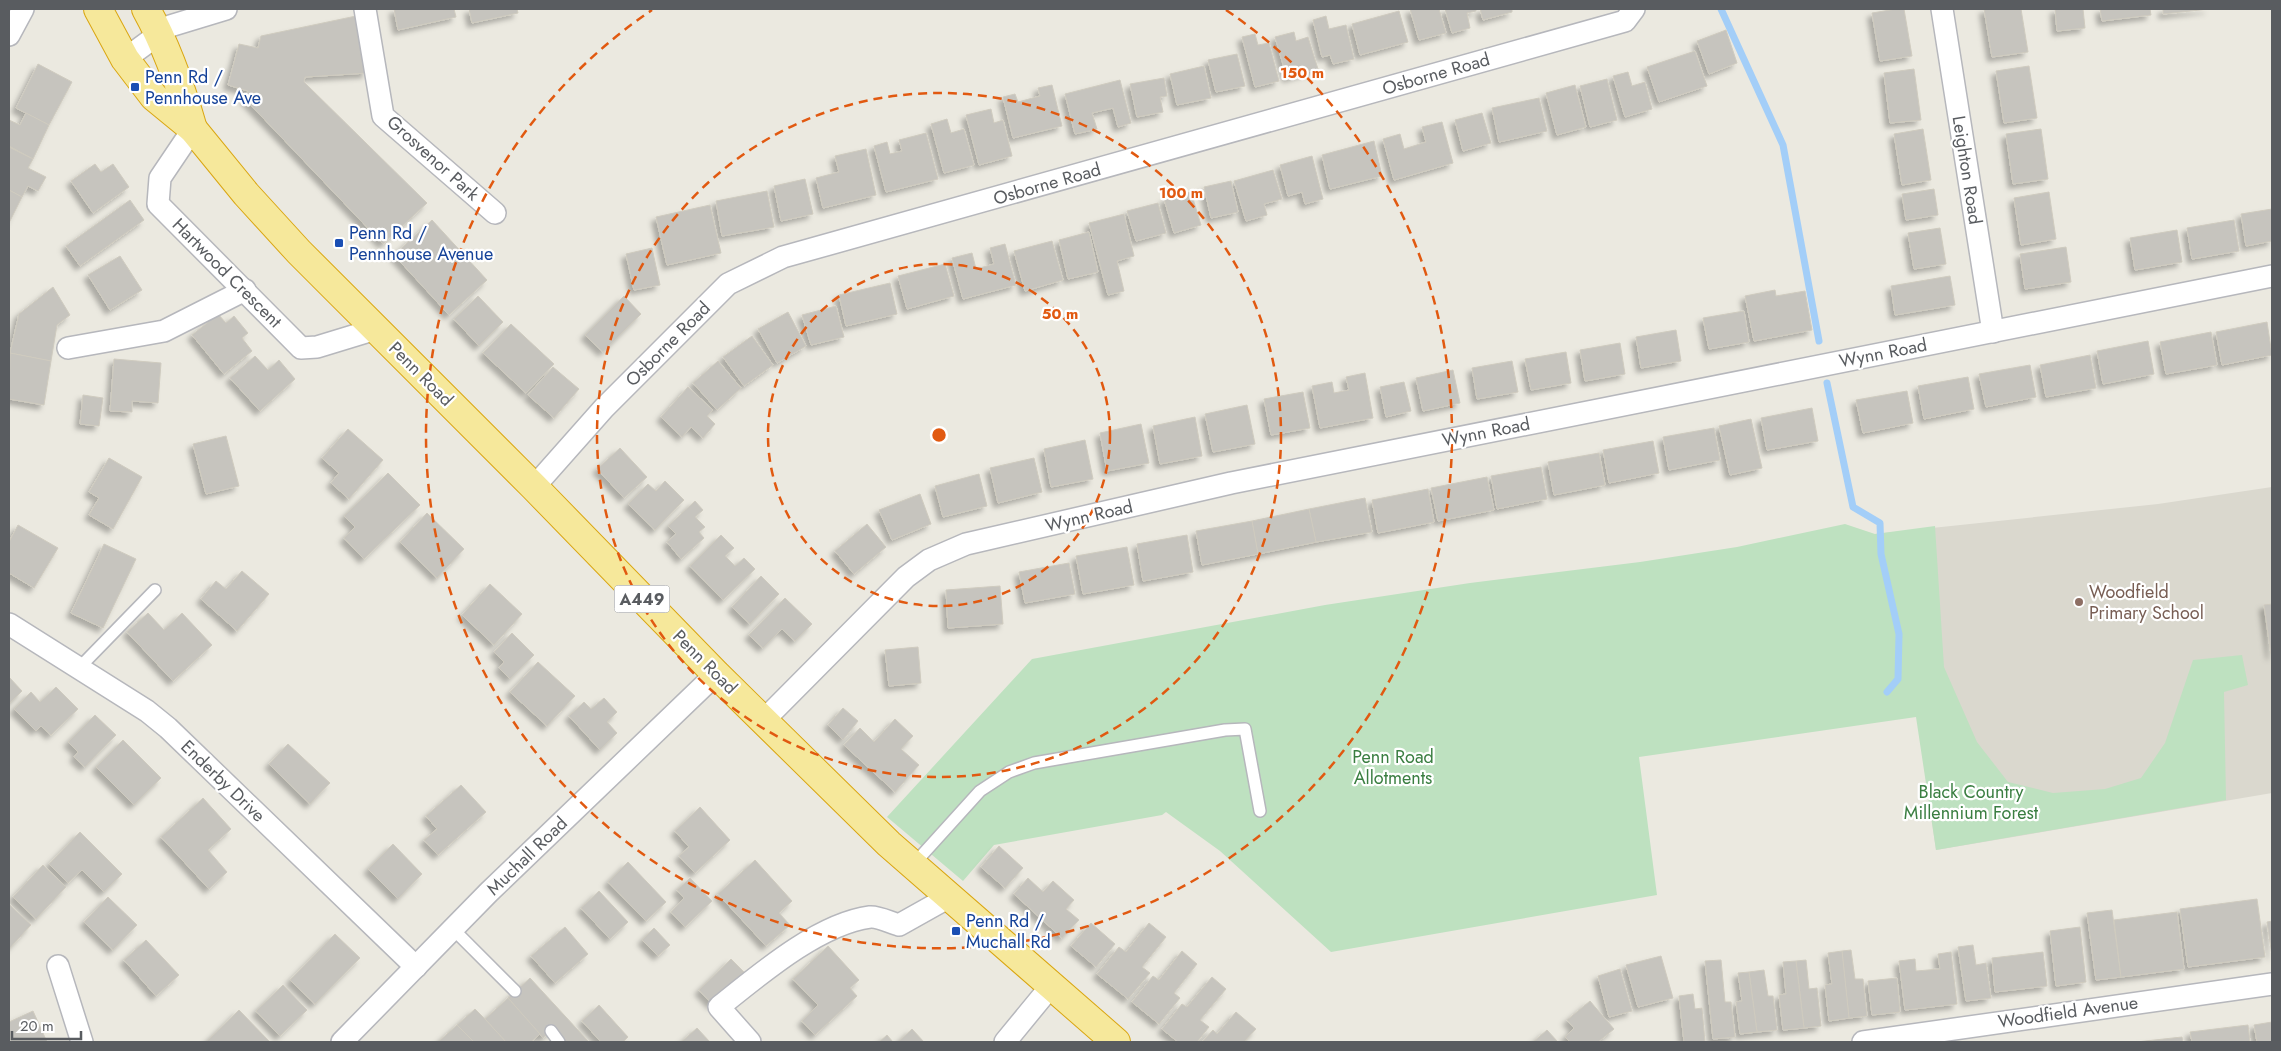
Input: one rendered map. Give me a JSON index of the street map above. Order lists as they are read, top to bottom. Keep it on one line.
{"streets":{"highway":["Penn Road","A449"],"street":["Osborne Road","Grosvenor Park","Leighton Road","Hartwood Crescent","Wynn Road","Enderby Drive","Muchall Road","Woodfield Avenue"]},"crossings":[["Osborne Road","Penn Road"],["Leighton Road","Wynn Road"],["Hartwood Crescent","Penn Road"],["Wynn Road","Penn Road"],["Penn Road","Muchall Road"],["Enderby Drive","Muchall Road"]],"parks":["Penn Road Allotments","Black Country Millennium Forest"],"places":{"transit":["Penn Rd / Pennhouse Ave","Penn Rd / Pennhouse Avenue","Penn Rd / Muchall Rd"],"other":["Woodfield Primary School"]},"scale_bar":"20 m","rings":["150 m","100 m","50 m"]}
